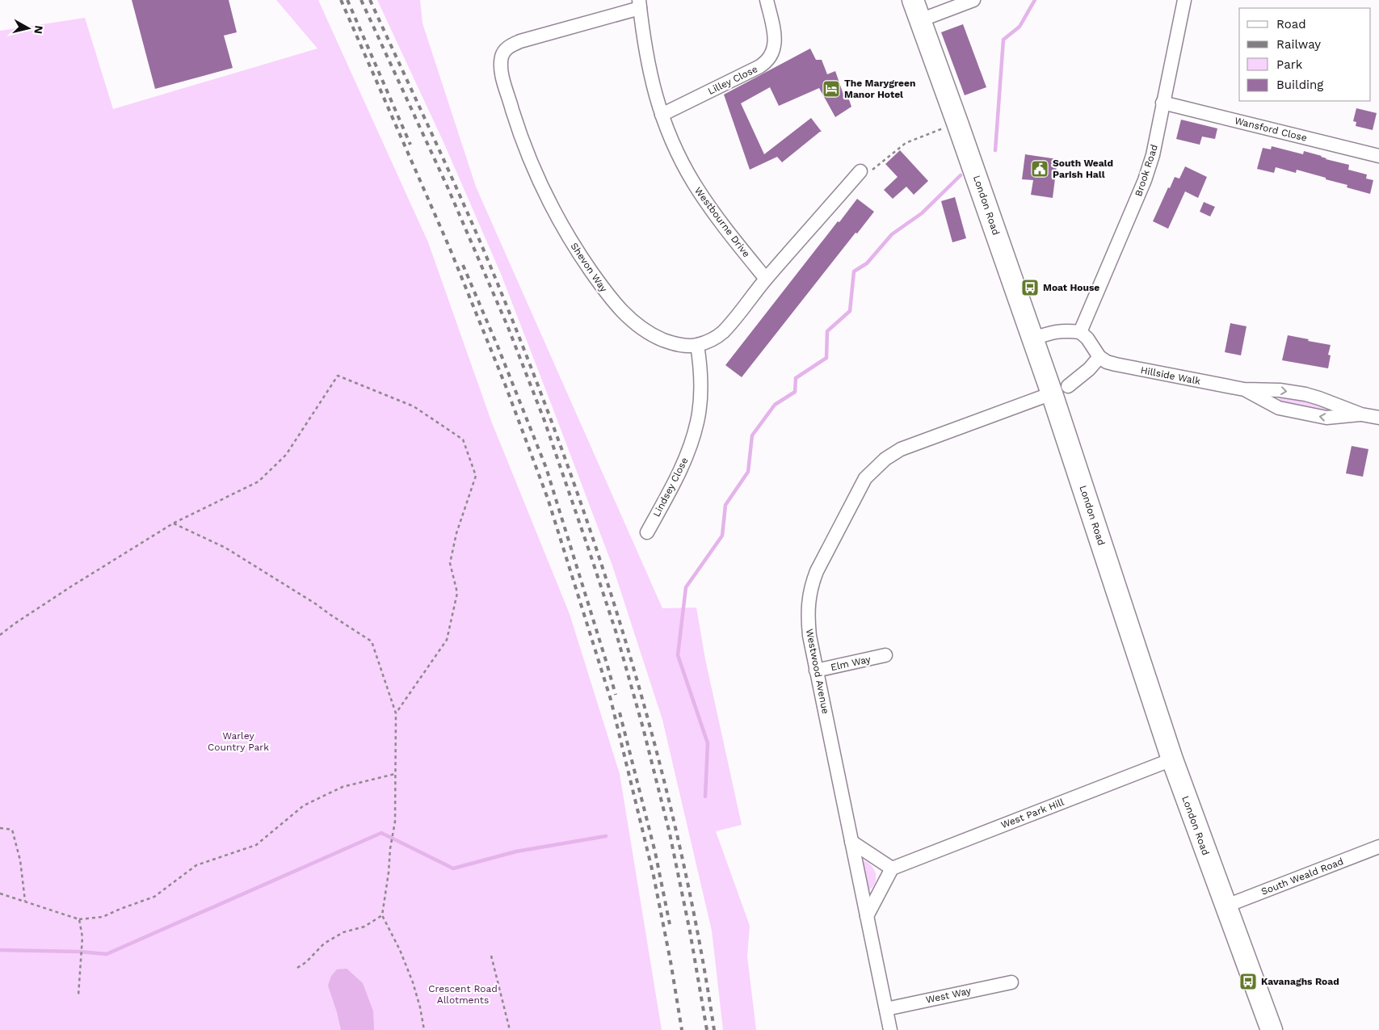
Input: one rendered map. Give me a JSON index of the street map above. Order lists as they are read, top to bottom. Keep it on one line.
{"streets":{"main road":["London Road"],"street":["Lilley Close","Wansford Close","Brook Road","Westbourne Drive","Shevon Way","Hillside Walk","Lindsey Close","Elm Way","Westwood Avenue","West Park Hill","South Weald Road","West Way"]},"crossings":[["Lilley Close","Westbourne Drive"],["Wansford Close","Brook Road"],["London Road","Westwood Avenue"],["London Road","West Park Hill"],["London Road","South Weald Road"],["Westbourne Drive","Shevon Way"],["Shevon Way","Lindsey Close"],["Elm Way","Westwood Avenue"],["Westwood Avenue","West Way"]],"parks":["Warley Country Park","Crescent Road Allotments"],"places":{"hotel":["The Marygreen Manor Hotel"],"public building":["South Weald Parish Hall"],"bus stop":["Moat House","Kavanaghs Road"]},"legend":["Road","Railway","Park","Building"],"north":"right"}
